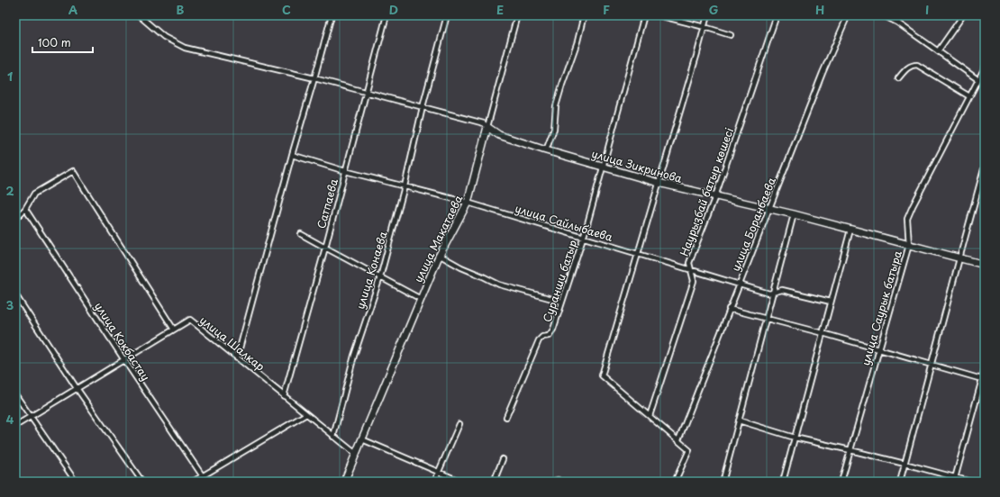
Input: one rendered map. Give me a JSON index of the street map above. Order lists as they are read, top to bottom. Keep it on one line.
{"streets":{"street":["улица Зикринова","Наурызбай батыр көшесі","Сатпаева","улица Сайлыбаева","улица Боранбаева","улица Макатаева","улица Конаева","Суранши батыр","улица Саурык батыра","улица Кокбастау","улица Шалкар"]},"crossings":[["улица Зикринова","Наурызбай батыр көшесі"],["улица Зикринова","Сатпаева"],["улица Зикринова","улица Боранбаева"],["улица Зикринова","улица Макатаева"],["улица Зикринова","улица Конаева"],["улица Зикринова","Суранши батыр"],["улица Зикринова","улица Саурык батыра"],["Наурызбай батыр көшесі","улица Сайлыбаева"],["Сатпаева","улица Сайлыбаева"],["Сатпаева","улица Шалкар"],["улица Сайлыбаева","улица Боранбаева"],["улица Сайлыбаева","улица Макатаева"],["улица Сайлыбаева","улица Конаева"],["улица Сайлыбаева","Суранши батыр"],["улица Макатаева","улица Шалкар"],["улица Конаева","улица Шалкар"],["улица Кокбастау","улица Шалкар"]],"scale_bar":"100 m","grid":{"columns":["A","B","C","D","E","F","G","H","I"],"rows":["1","2","3","4"]}}
